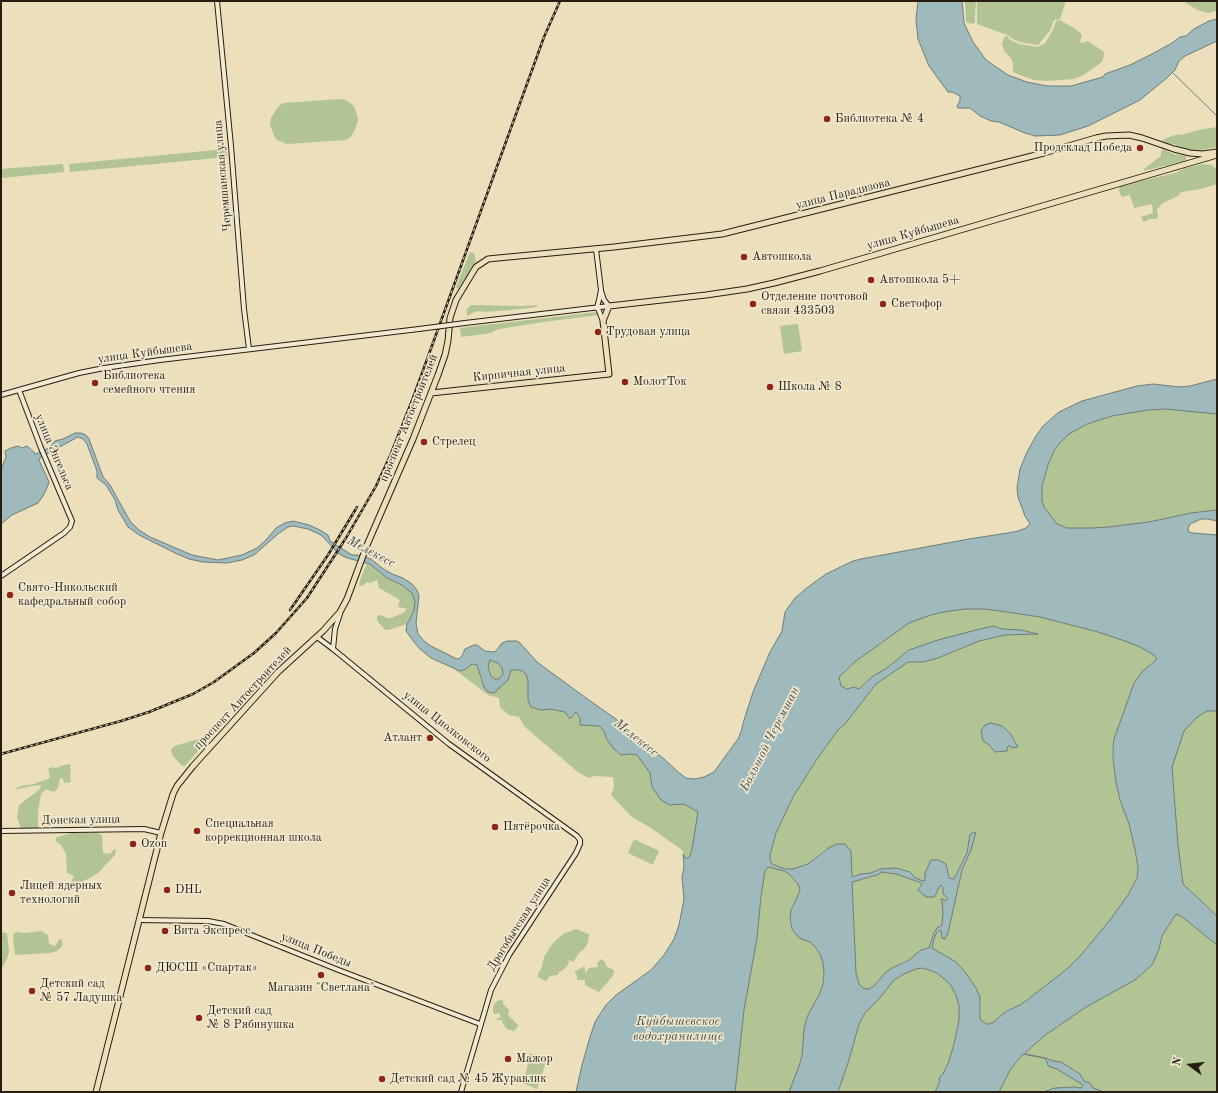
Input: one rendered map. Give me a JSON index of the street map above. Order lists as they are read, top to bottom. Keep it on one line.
{"streets":{"highway":["улица Парадизова","улица Куйбышева","Кирпичная улица","проспект Автостроителей"],"street":["Черемшанская улица","улица Энгельса","улица Циолковского","Донская улица","Дрогобычская улица","улица Победы"]},"crossings":[["Черемшанская улица","улица Куйбышева"],["улица Парадизова","улица Куйбышева"],["улица Парадизова","проспект Автостроителей"],["улица Куйбышева","улица Энгельса"],["Кирпичная улица","проспект Автостроителей"],["проспект Автостроителей","улица Циолковского"],["проспект Автостроителей","Донская улица"],["проспект Автостроителей","улица Победы"],["улица Циолковского","Дрогобычская улица"],["Дрогобычская улица","улица Победы"]],"water":["Мелекесс","Большой Черемшан","Куйбышевское водохранилище"],"places":["Библиотека № 4","Продсклад Победа","Автошкола","Автошкола 5+","Отделение почтовой связи 433503","Светофор","Трудовая улица","МолотТок","Библиотека семейного чтения","Школа № 8","Стрелец","Свято-Никольский кафедральный собор","Атлант","Пятёрочка","Специальная коррекционная школа","Ozon","DHL","Лицей ядерных технологий","Вита Экспресс","ДЮСШ «Спартак»","Магазин \"Светлана\"","Детский сад № 57 Ладушка","Детский сад № 8 Рябинушка","Мажор","Детский сад № 45 Журавлик"],"north":"left"}
